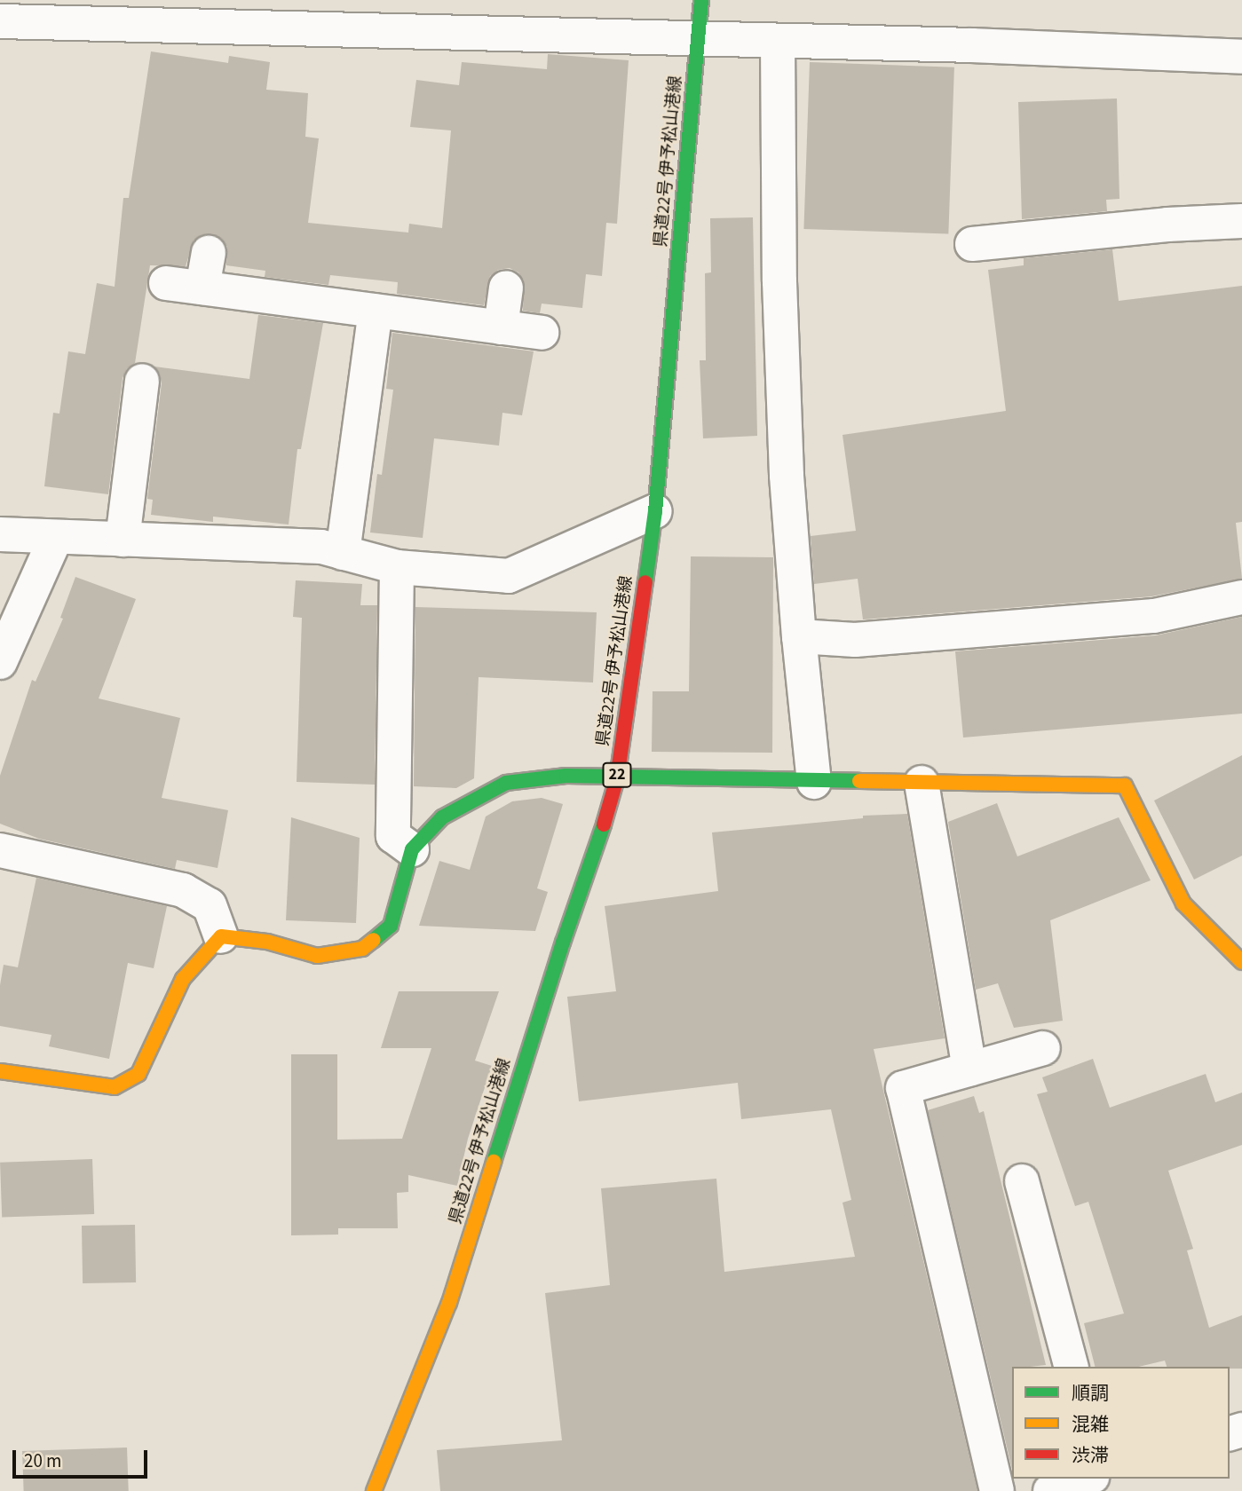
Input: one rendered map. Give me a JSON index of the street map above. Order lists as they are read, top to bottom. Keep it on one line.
{"streets":{"street":["県道22号 伊予松山港線","22"]},"crossings":[["県道22号 伊予松山港線","22"]],"legend":["順調","混雑","渋滞"],"scale_bar":"20 m"}
